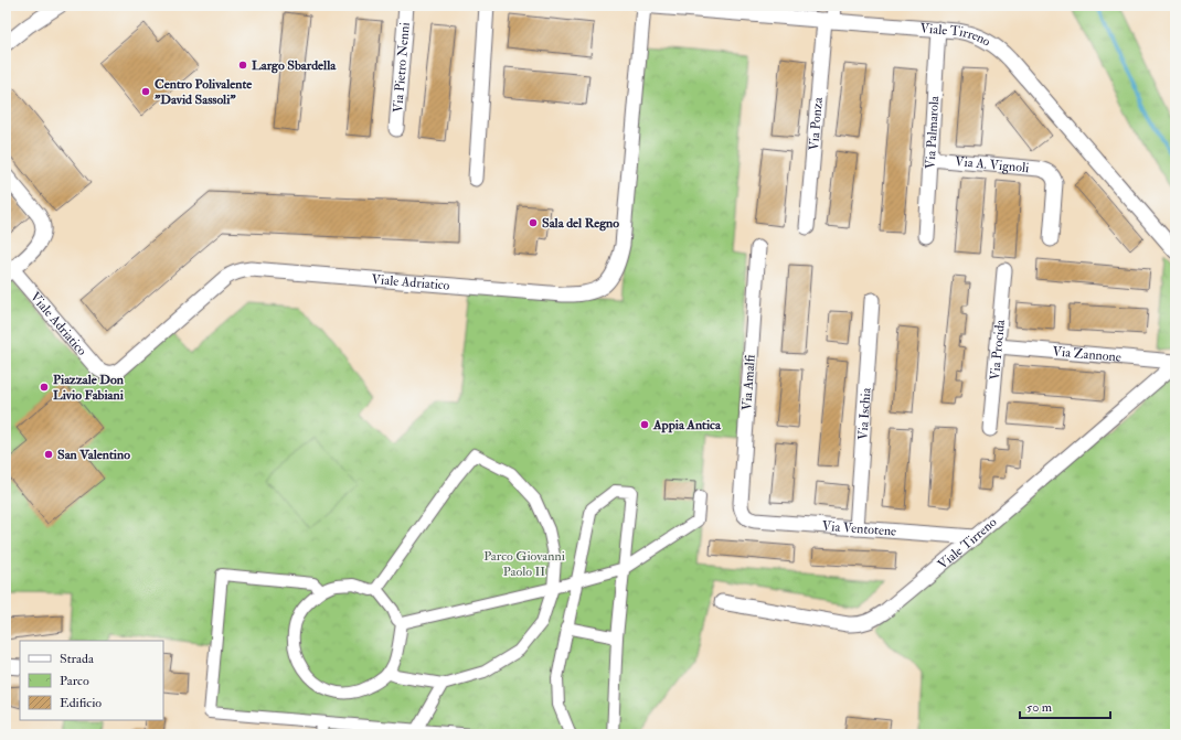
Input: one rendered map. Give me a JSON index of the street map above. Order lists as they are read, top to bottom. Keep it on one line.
{"streets":{"street":["Viale Tirreno","Via Pietro Nenni","Via Ponza","Via Palmarola","Via A. Vignoli","Viale Adriatico","Via Procida","Via Zannone","Via Amalfi","Via Ischia","Via Ventotene"]},"crossings":[["Viale Tirreno","Via Ponza"],["Viale Tirreno","Via Palmarola"],["Viale Tirreno","Viale Adriatico"],["Viale Tirreno","Via Zannone"],["Viale Tirreno","Via Ventotene"],["Via Palmarola","Via A. Vignoli"],["Via Procida","Via Zannone"],["Via Amalfi","Via Ventotene"],["Via Ischia","Via Ventotene"]],"parks":["Parco Giovanni Paolo II"],"places":["Largo Sbardella","Centro Polivalente \"David Sassoli\"","Sala del Regno","Piazzale Don Livio Fabiani","Appia Antica","San Valentino"],"legend":["Strada","Parco","Edificio"],"scale_bar":"50 m"}
